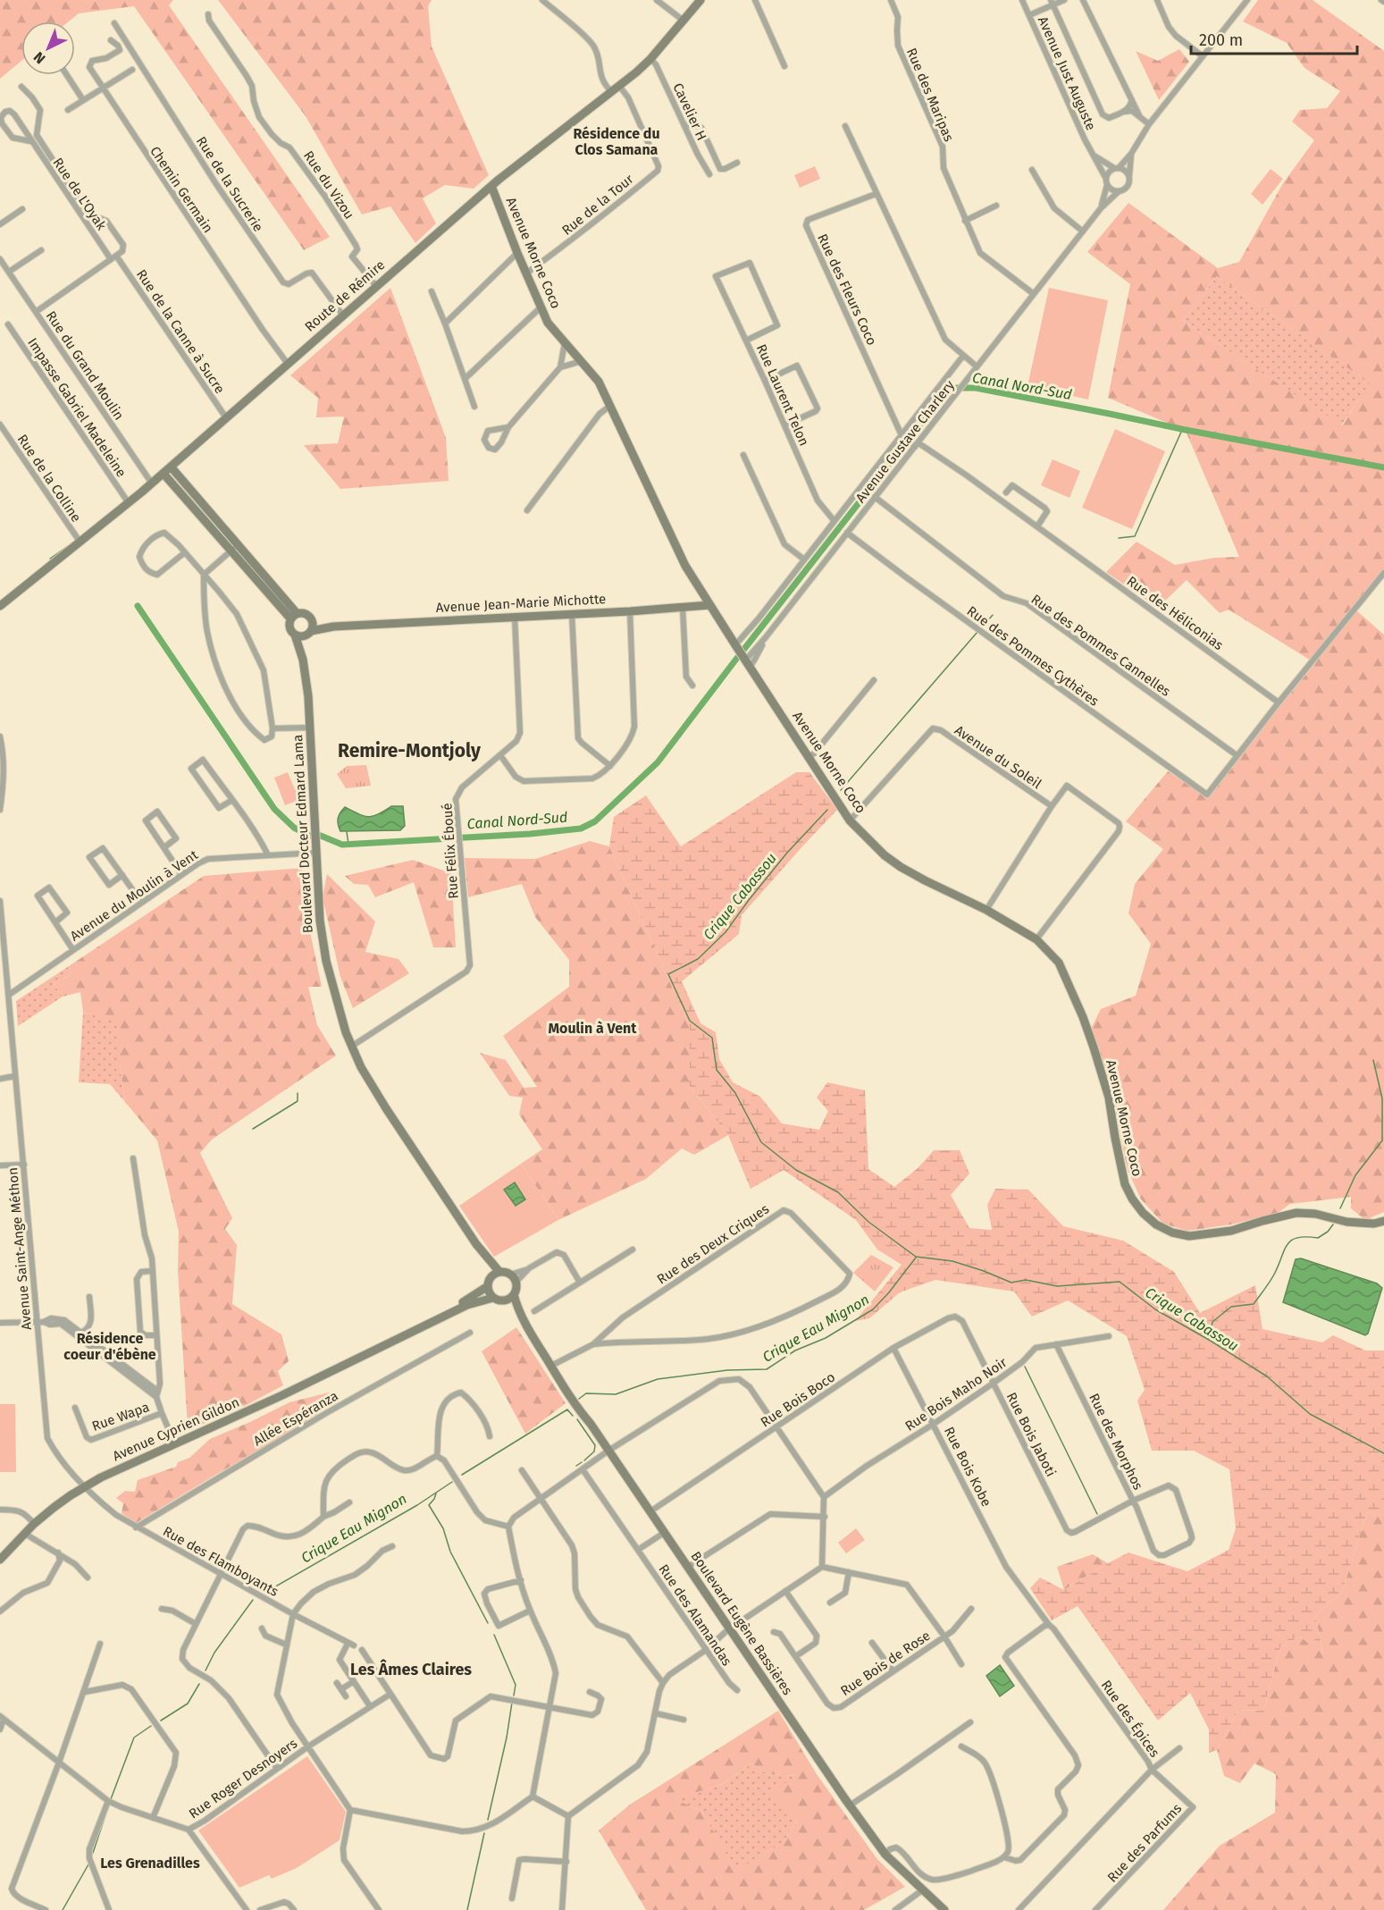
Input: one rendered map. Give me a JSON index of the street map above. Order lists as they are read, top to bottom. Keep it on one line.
{"streets":{"street":["Avenue Just Auguste","Rue des Maripas","Cavelier H","Rue de la Sucrerie","Rue du Vizou","Chemin Germain","Rue de L'Oyak","Rue de la Tour","Avenue Morne Coco","Rue des Fleurs Coco","Route de Rémire","Rue de la Canne à Sucre","Rue du Grand Moulin","Rue Laurent Telon","Impasse Gabriel Madeleine","Avenue Gustave Charlery","Rue de la Colline","Avenue Jean-Marie Michotte","Rue des Héliconias","Rue des Pommes Cannelles","Rue des Pommes Cythères","Avenue du Soleil","Boulevard Docteur Edmard Lama","Rue Félix Éboué","Avenue du Moulin à Vent","Rue des Deux Criques","Avenue Saint-Ange Méthon","Rue Bois Maho Noir","Rue Bois Boco","Rue Wapa","Allée Espéranza","Avenue Cyprien Gildon","Rue Bois Jaboti","Rue des Morphos","Rue Bois Kobe","Rue des Flamboyants","Rue des Alamandas","Boulevard Eugène Bassières","Rue Bois de Rose","Rue des Épices","Rue Roger Desnoyers","Rue des Parfums"]},"crossings":[["Avenue Just Auguste","Avenue Gustave Charlery"],["Rue des Maripas","Avenue Gustave Charlery"],["Cavelier H","Route de Rémire"],["Rue de la Sucrerie","Route de Rémire"],["Rue du Vizou","Route de Rémire"],["Chemin Germain","Route de Rémire"],["Rue de L'Oyak","Rue de la Canne à Sucre"],["Rue de la Tour","Avenue Morne Coco"],["Rue de la Tour","Route de Rémire"],["Avenue Morne Coco","Route de Rémire"],["Avenue Morne Coco","Avenue Gustave Charlery"],["Avenue Morne Coco","Avenue Jean-Marie Michotte"],["Avenue Morne Coco","Avenue du Soleil"],["Rue des Fleurs Coco","Avenue Gustave Charlery"],["Rue des Fleurs Coco","Rue des Héliconias"],["Route de Rémire","Rue de la Canne à Sucre"],["Route de Rémire","Rue du Grand Moulin"],["Route de Rémire","Impasse Gabriel Madeleine"],["Route de Rémire","Rue de la Colline"],["Rue Laurent Telon","Avenue Gustave Charlery"],["Avenue Gustave Charlery","Rue des Héliconias"],["Avenue Gustave Charlery","Rue des Pommes Cannelles"],["Avenue Gustave Charlery","Rue des Pommes Cythères"],["Avenue Jean-Marie Michotte","Boulevard Docteur Edmard Lama"],["Avenue Jean-Marie Michotte","Rue Félix Éboué"],["Rue des Pommes Cannelles","Rue des Pommes Cythères"],["Boulevard Docteur Edmard Lama","Rue Félix Éboué"],["Boulevard Docteur Edmard Lama","Avenue du Moulin à Vent"],["Boulevard Docteur Edmard Lama","Avenue Cyprien Gildon"],["Boulevard Docteur Edmard Lama","Boulevard Eugène Bassières"],["Avenue du Moulin à Vent","Avenue Saint-Ange Méthon"],["Rue des Deux Criques","Boulevard Eugène Bassières"],["Avenue Saint-Ange Méthon","Avenue Cyprien Gildon"],["Avenue Saint-Ange Méthon","Rue des Flamboyants"],["Rue Bois Maho Noir","Rue Bois Jaboti"],["Rue Bois Maho Noir","Rue des Morphos"],["Rue Bois Maho Noir","Rue Bois Kobe"],["Rue Bois Boco","Rue Bois Jaboti"],["Rue Bois Boco","Rue Bois Kobe"],["Rue Bois Boco","Boulevard Eugène Bassières"],["Allée Espéranza","Rue des Flamboyants"],["Avenue Cyprien Gildon","Rue des Flamboyants"],["Avenue Cyprien Gildon","Boulevard Eugène Bassières"],["Rue Bois Jaboti","Rue des Morphos"],["Rue Bois Kobe","Rue des Épices"],["Rue des Épices","Rue des Parfums"]],"districts":["Résidence du Clos Samana","Remire-Montjoly","Moulin à Vent","Résidence coeur d'ébène","Les Âmes Claires","Les Grenadilles"],"water":["Canal Nord-Sud","Crique Cabassou","Crique Eau Mignon"],"scale_bar":"200 m","north":"bottom left"}
